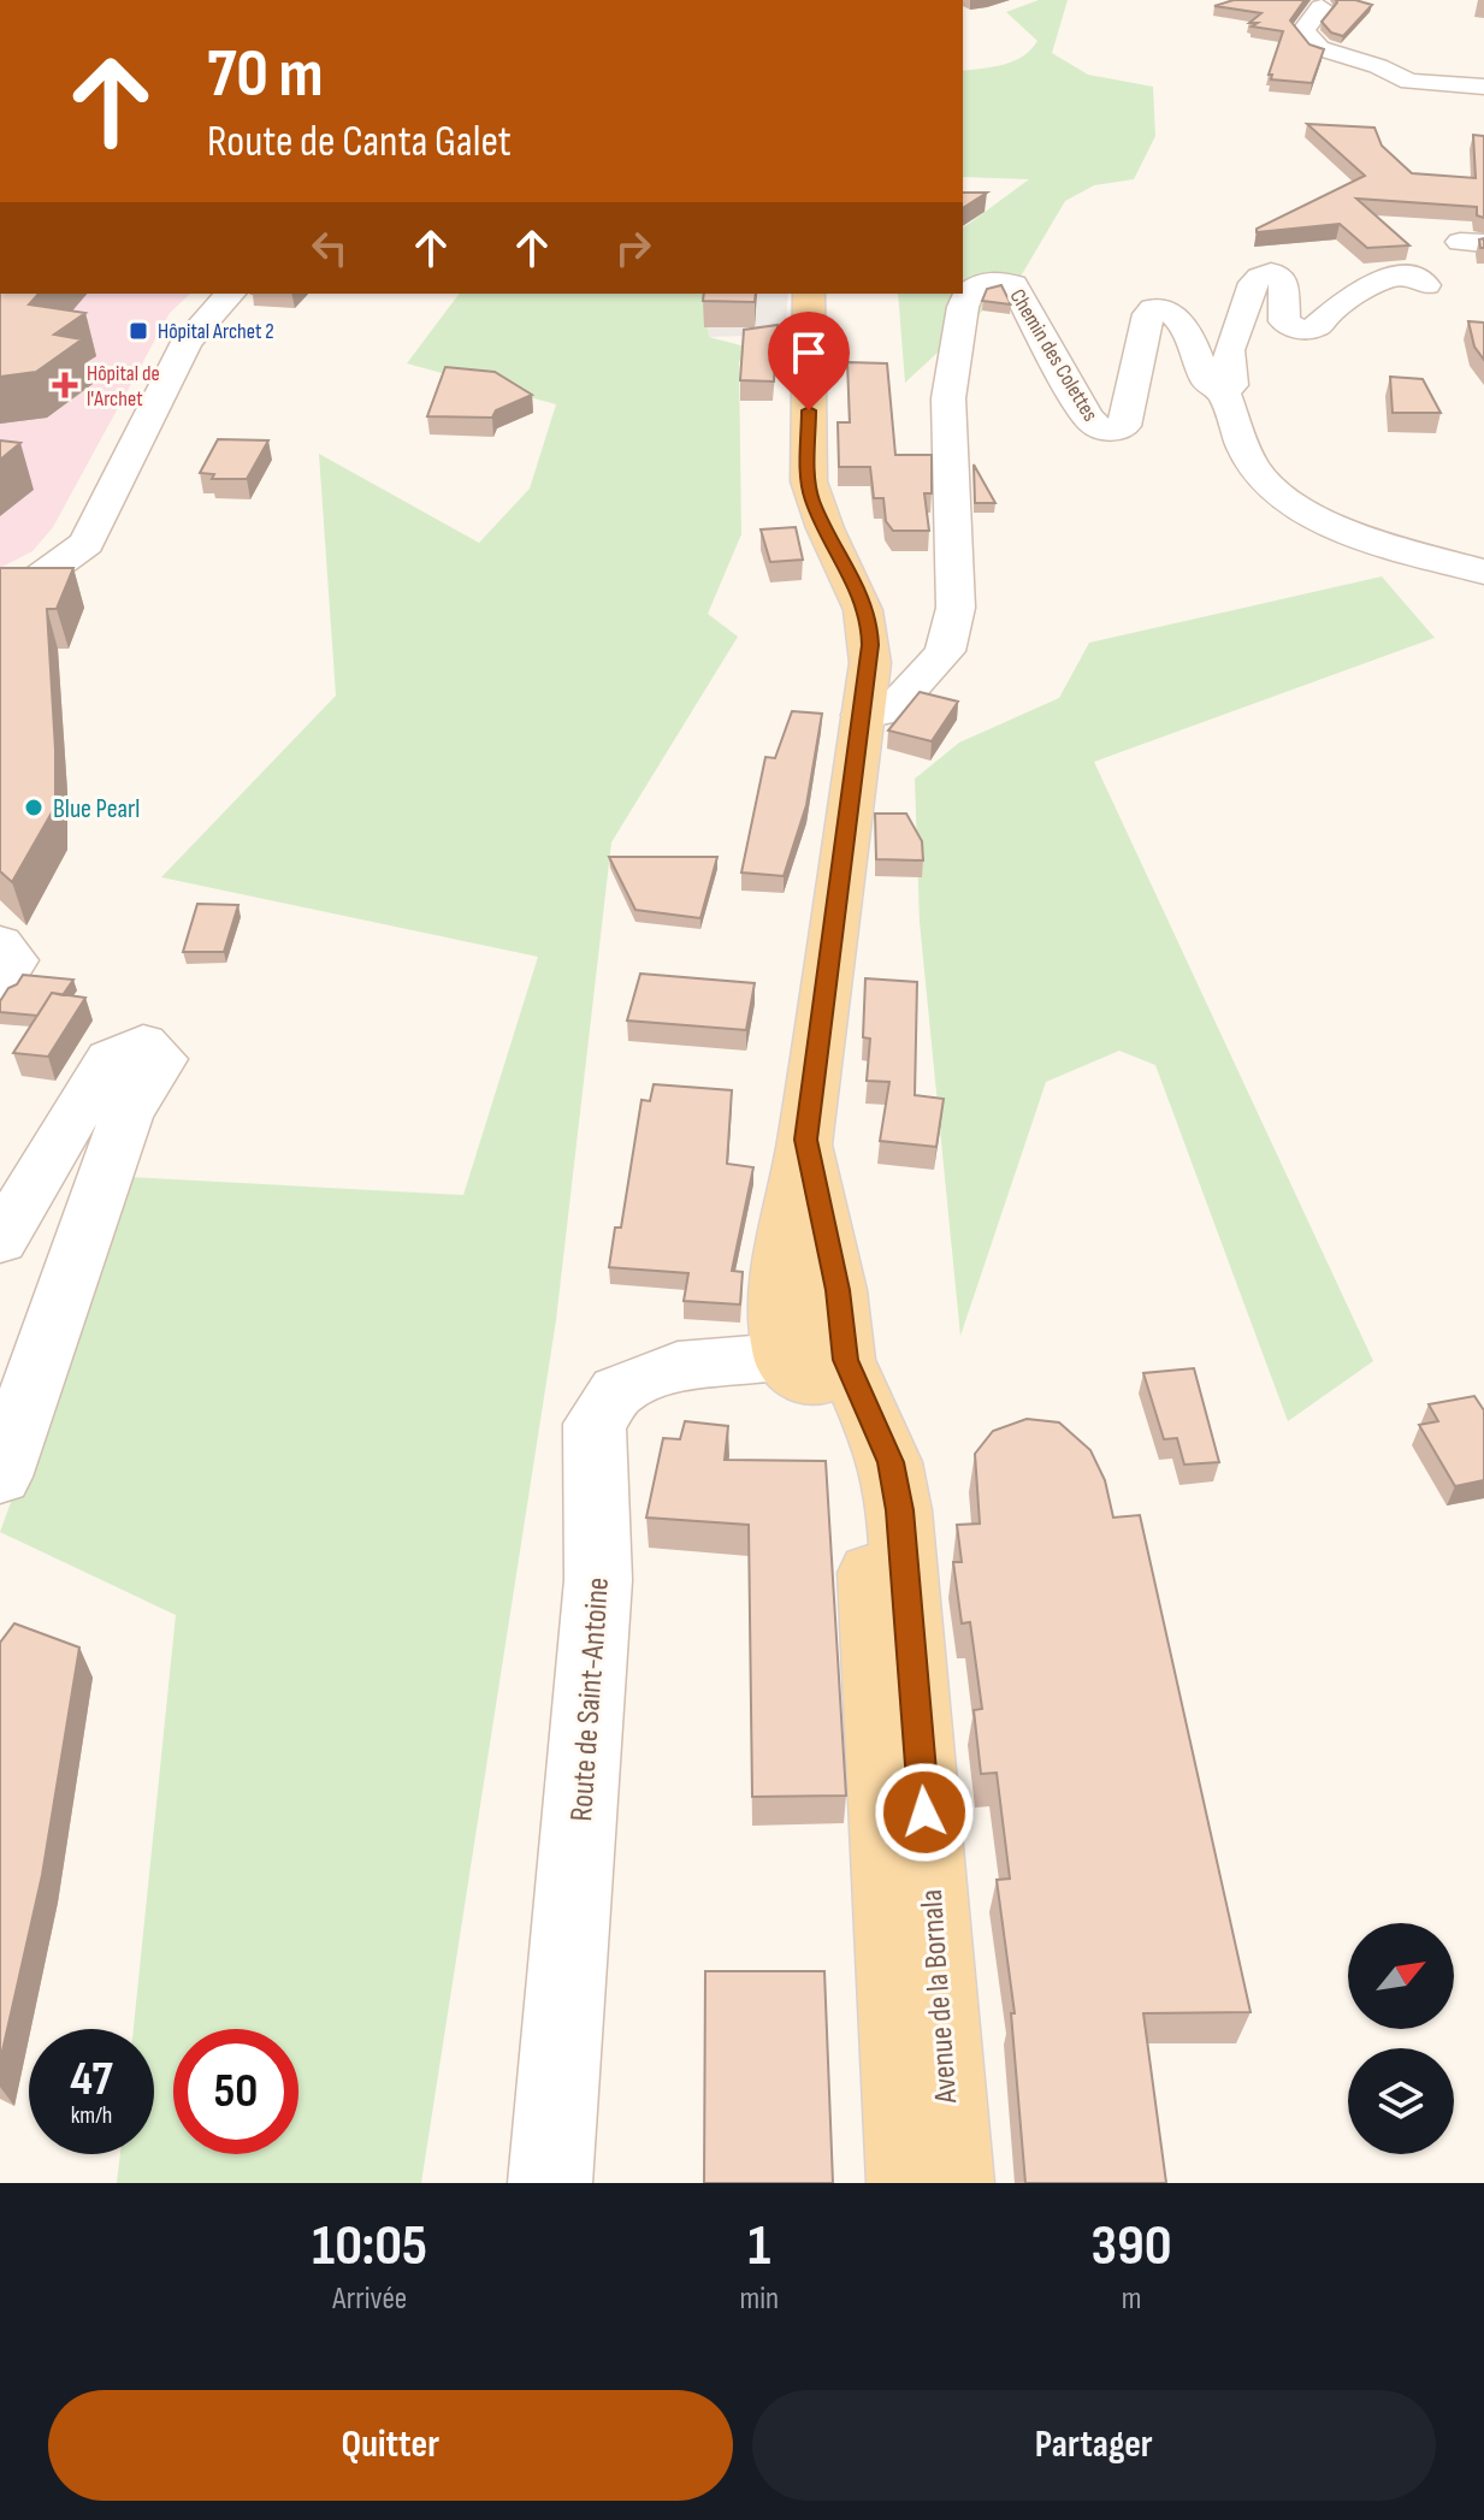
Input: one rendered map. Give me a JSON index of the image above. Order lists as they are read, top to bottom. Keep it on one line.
{"streets":{"main road":["Avenue de la Bornala"],"street":["Chemin des Colettes","Route de Saint-Antoine"]},"crossings":[["Route de Saint-Antoine","Avenue de la Bornala"]],"places":{"transit":["Hôpital Archet 2"],"health":["Hôpital de l'Archet"],"other":["Blue Pearl"]},"north":"top right","page":{"turn":["70 m","Route de Canta Galet"],"speed":"47 km/h","limit":"50","eta":["10:05","Arrivée","1","min","390","m"],"buttons":["Quitter","Partager"]}}
